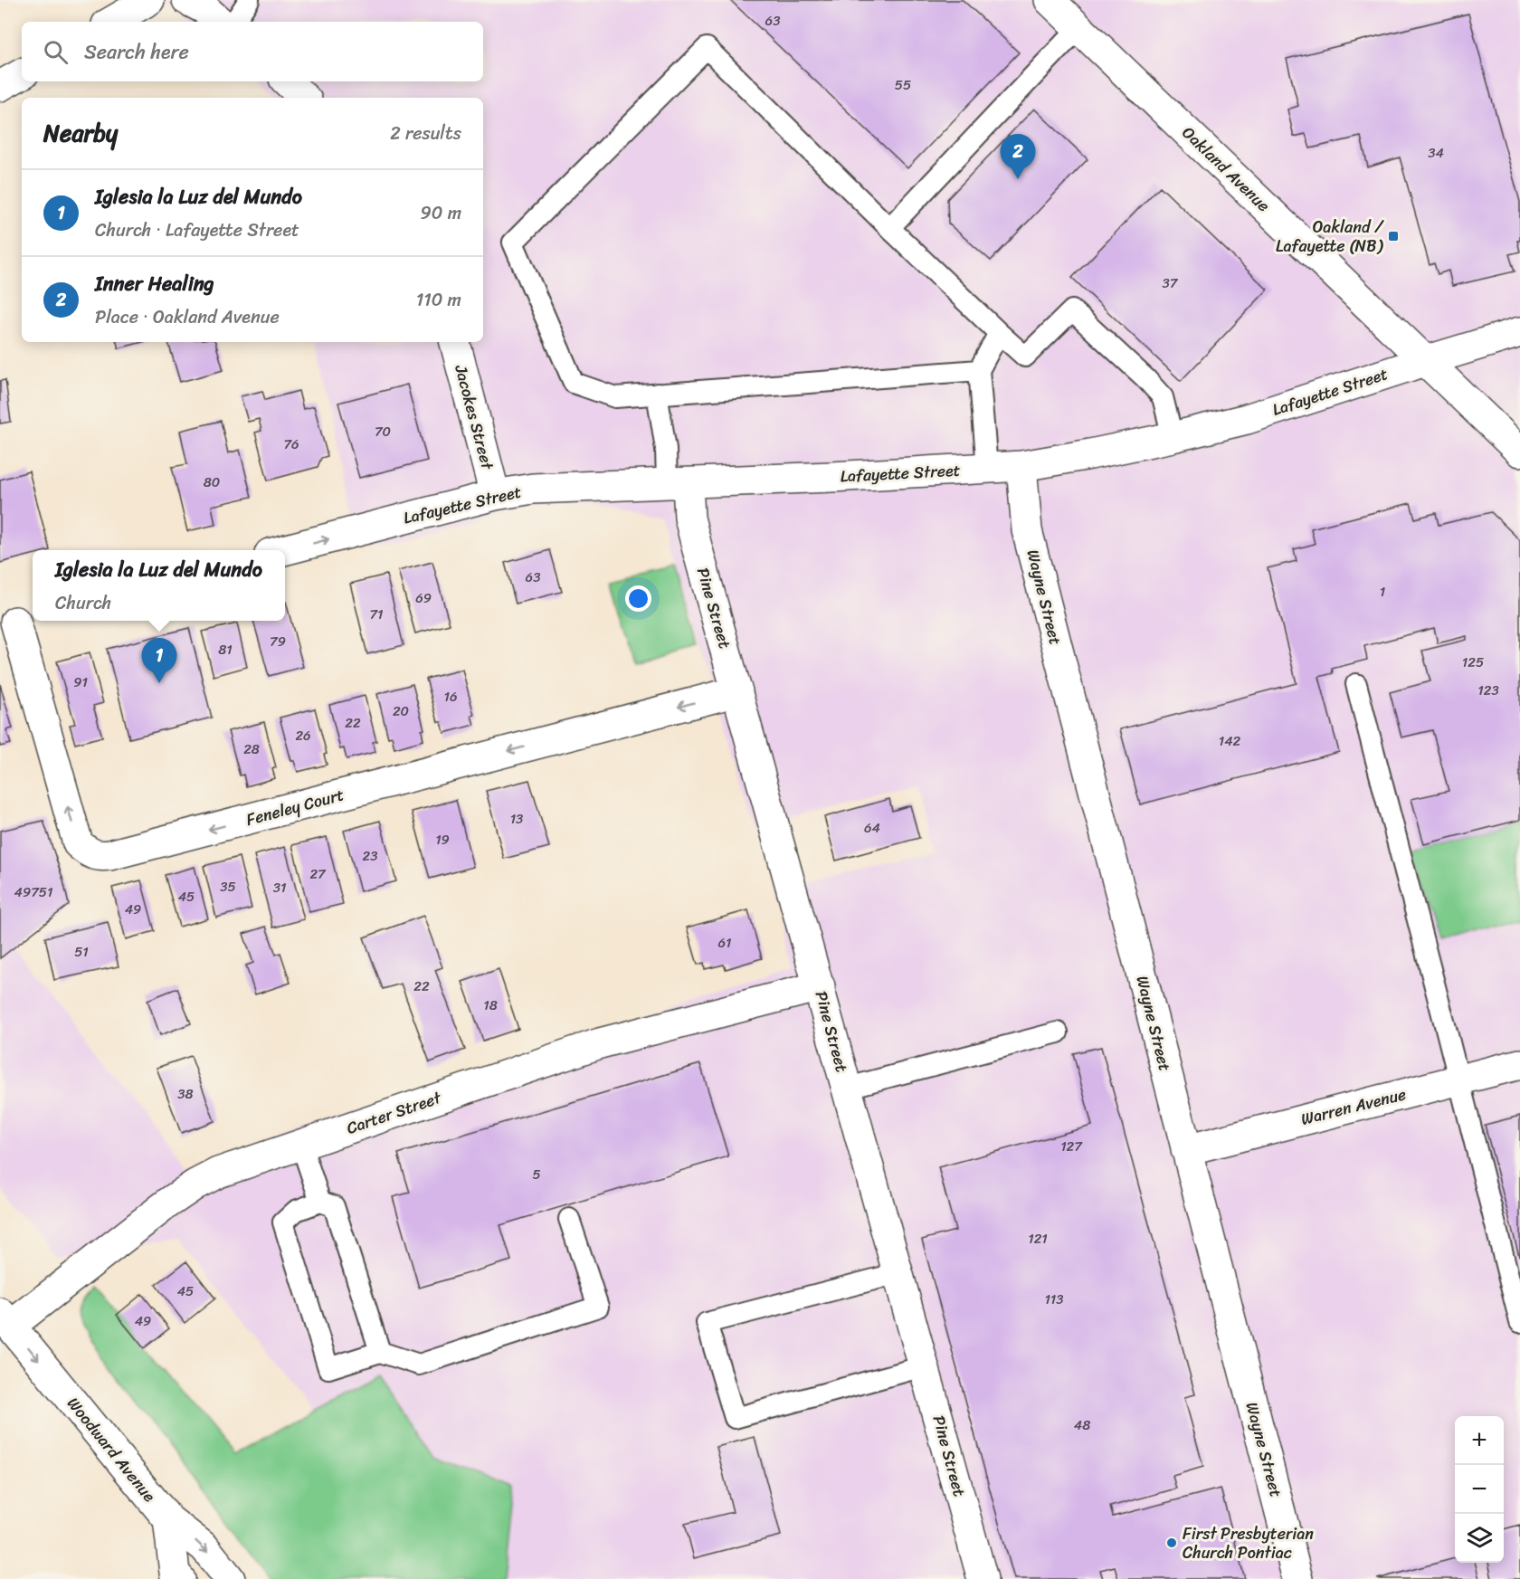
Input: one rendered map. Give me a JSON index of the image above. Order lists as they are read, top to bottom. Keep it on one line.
{"streets":{"main road":["Oakland Avenue","Lafayette Street","Jacokes Street","Wayne Street","Pine Street","Feneley Court","Warren Avenue","Carter Street","Woodward Avenue"]},"crossings":[["Oakland Avenue","Lafayette Street"],["Lafayette Street","Jacokes Street"],["Lafayette Street","Wayne Street"],["Lafayette Street","Pine Street"],["Wayne Street","Warren Avenue"],["Pine Street","Feneley Court"],["Pine Street","Carter Street"],["Carter Street","Woodward Avenue"]],"one_way":["Woodward Avenue"],"places":{"transit":["Oakland / Lafayette (NB)"],"other":["First Presbyterian Church Pontiac"]},"house_numbers":["63","55","34","37","70","76","80","63","1","69","71","79","81","125","91","123","16","20","22","26","142","28","13","64","19","23","27","35","31","49751","45","49","61","51","22","18","38","127","5","121","45","113","49","48"],"page":{"search":"Search here","heading":["Nearby","2 results"],"pins":["2","1"],"list":[{"mark":"1","name":"Iglesia la Luz del Mundo","note":"Church · Lafayette Street","value":"90 m"},{"mark":"2","name":"Inner Healing","note":"Place · Oakland Avenue","value":"110 m"}],"popup":["Iglesia la Luz del Mundo","Church"],"map_buttons":["+","−"]}}
